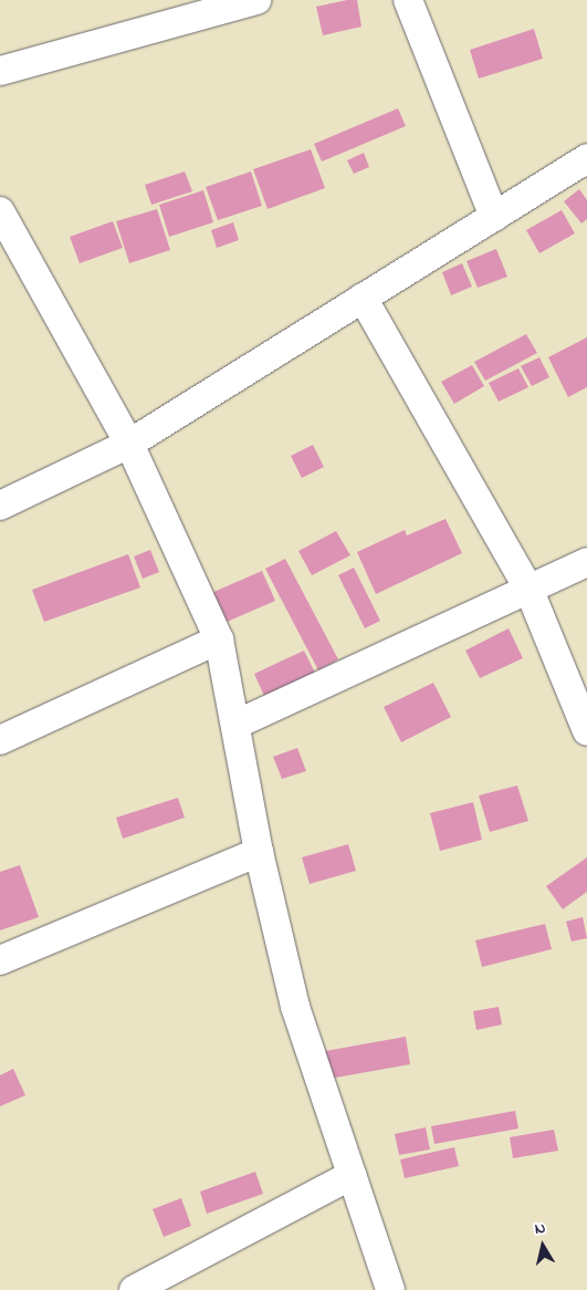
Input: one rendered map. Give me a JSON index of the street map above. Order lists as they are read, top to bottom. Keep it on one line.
{"north":"top"}
